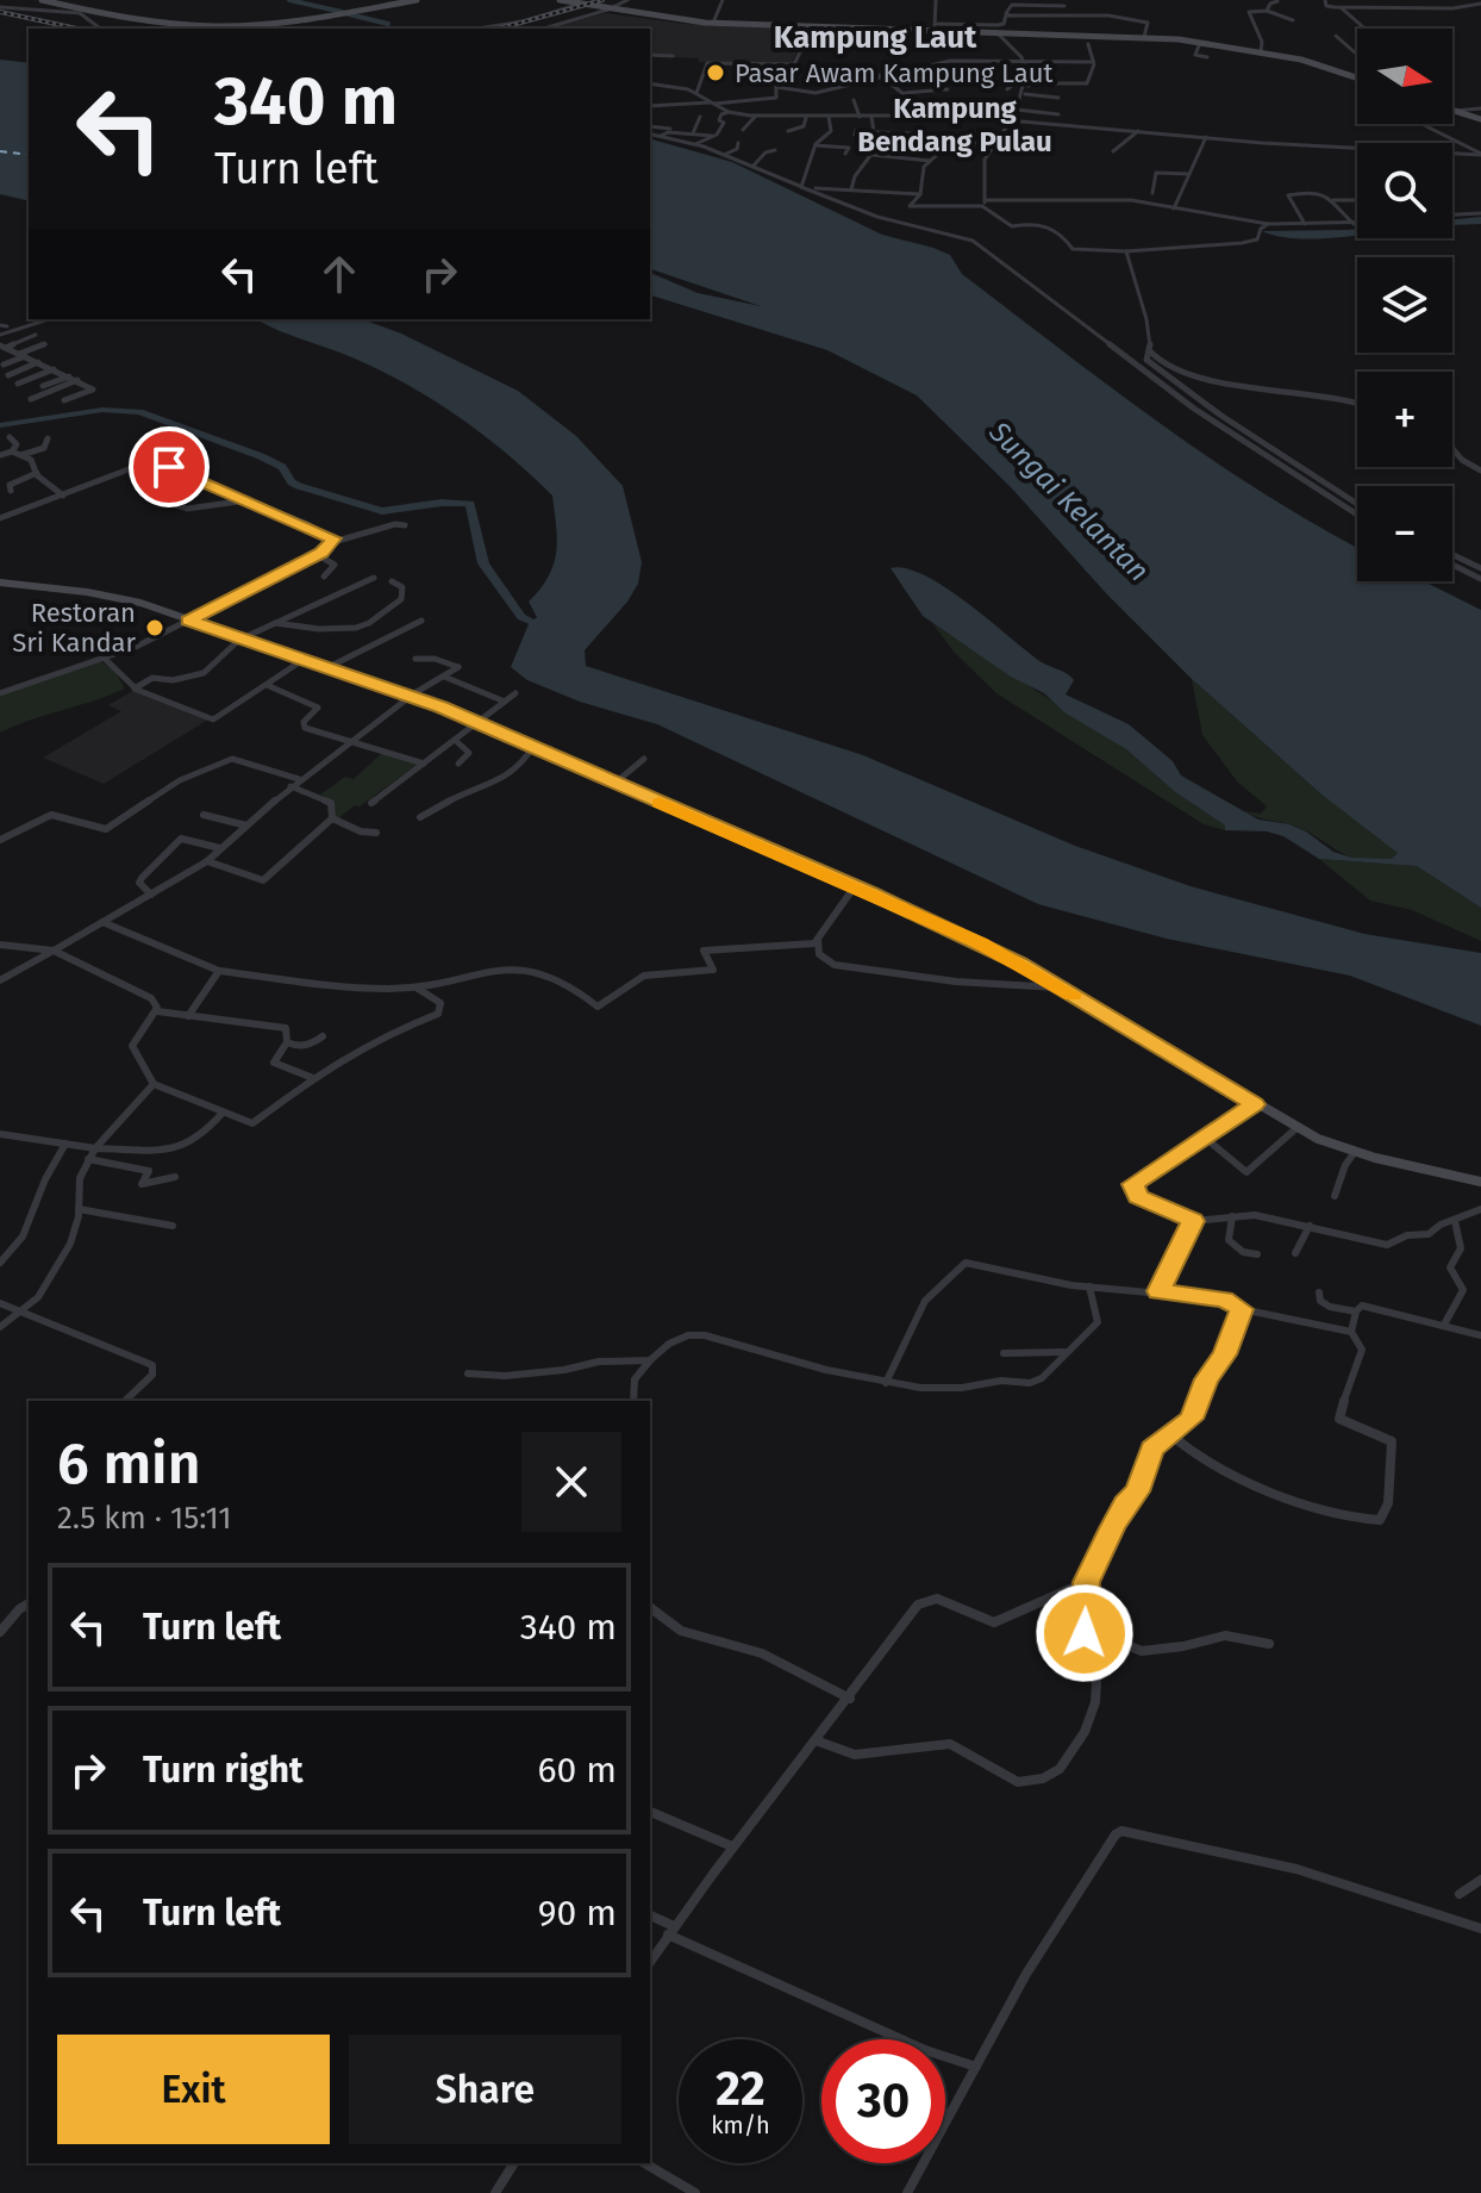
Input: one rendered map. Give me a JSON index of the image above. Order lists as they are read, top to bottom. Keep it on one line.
{"districts":["Kampung Laut","Kampung Bendang Pulau"],"water":["Sungai Kelantan"],"places":["Pasar Awam Kampung Laut","Restoran Sri Kandar"],"north":"right","page":{"map_buttons":["+","−"],"turn":["340 m","Turn left"],"heading":["6 min","2.5 km · 15:11"],"list":[{"name":"Turn left","value":"340 m"},{"name":"Turn right","value":"60 m"},{"name":"Turn left","value":"90 m"}],"buttons":["Exit","Share"],"speed":"22 km/h","limit":"30"}}
